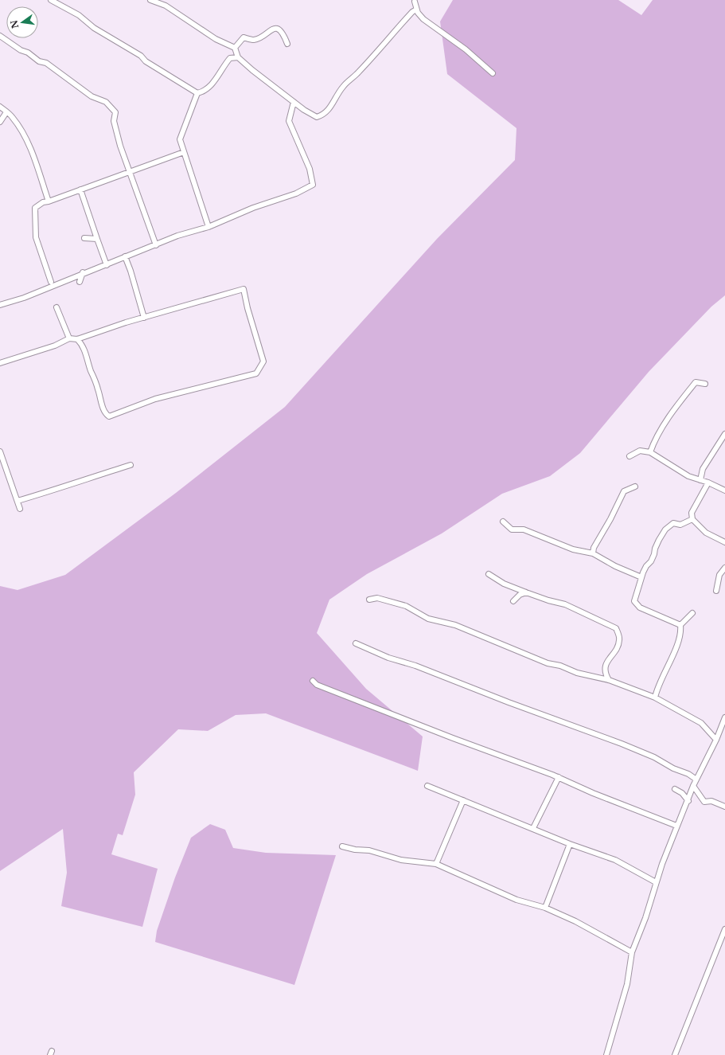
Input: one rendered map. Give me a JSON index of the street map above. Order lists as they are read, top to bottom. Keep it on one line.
{"north":"left"}
